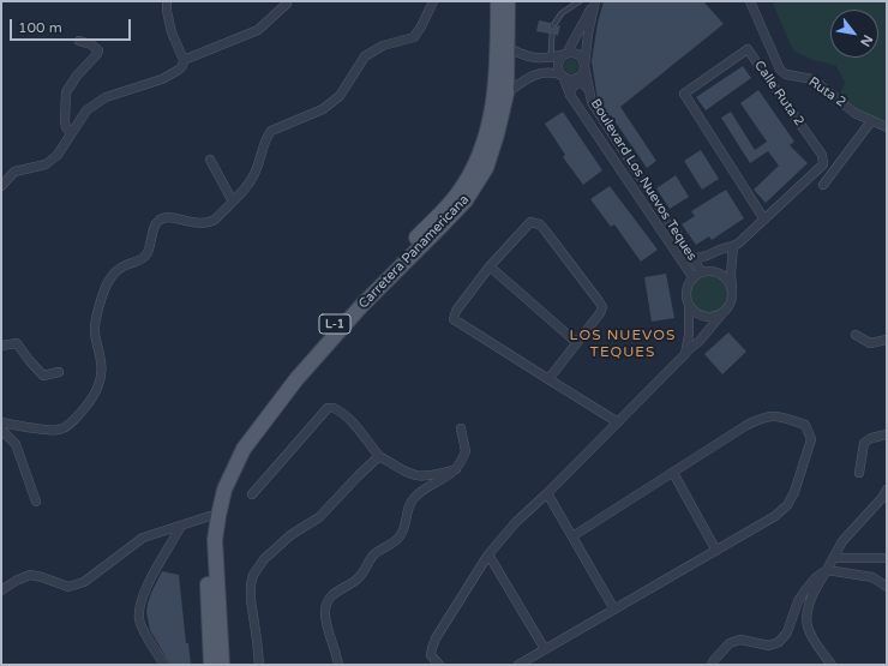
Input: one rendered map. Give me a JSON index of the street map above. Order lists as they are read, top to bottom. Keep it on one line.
{"streets":{"main road":["Carretera Panamericana","L-1"],"street":["Ruta 2","Calle Ruta 2","Boulevard Los Nuevos Teques"]},"districts":["LOS NUEVOS TEQUES"],"scale_bar":"100 m","north":"bottom right"}
